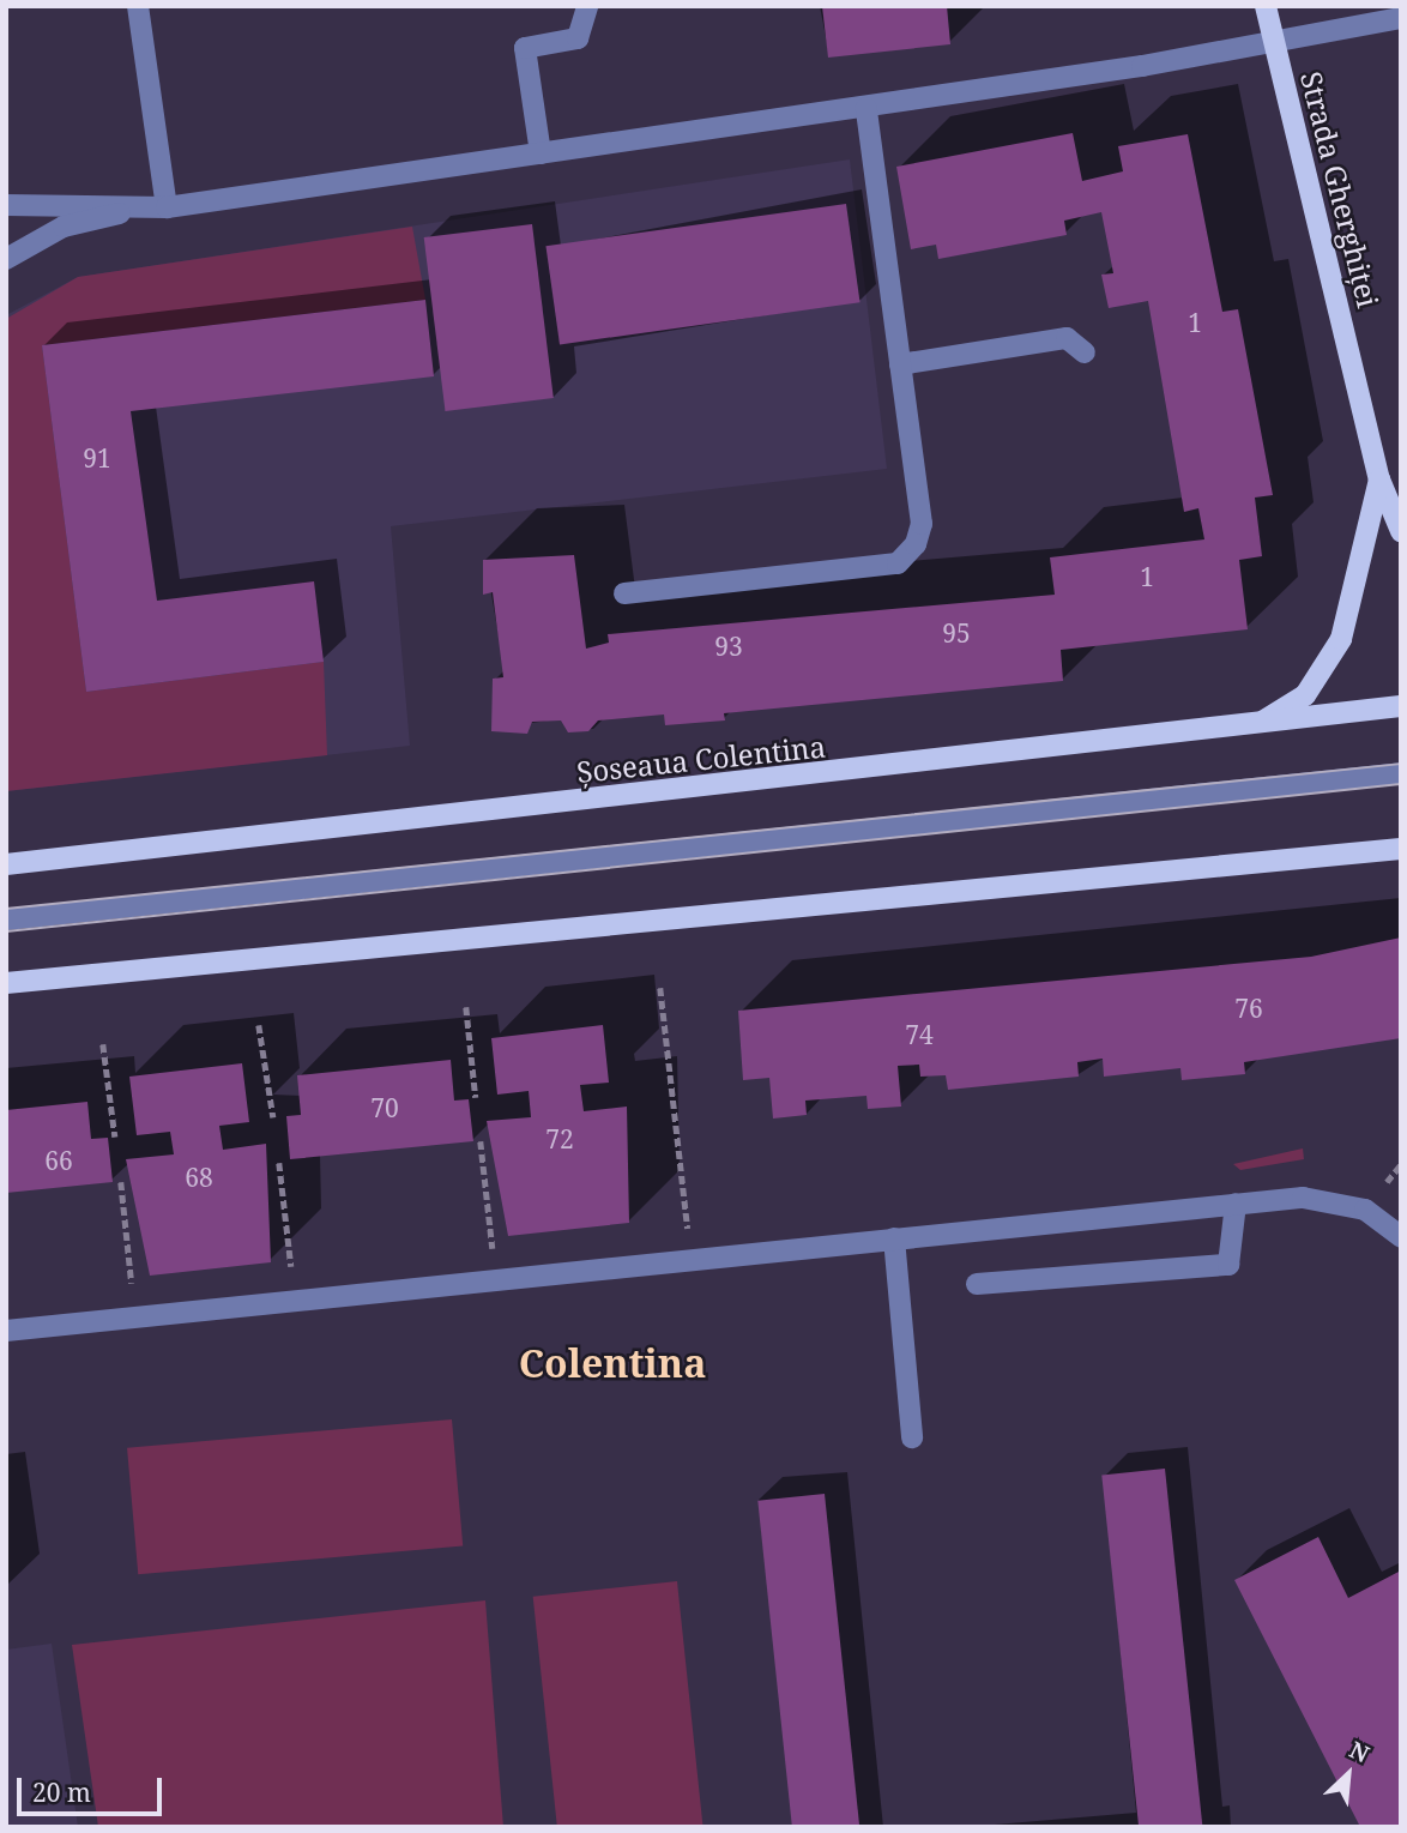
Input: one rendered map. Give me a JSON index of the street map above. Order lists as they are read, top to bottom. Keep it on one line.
{"streets":{"main road":["Strada Gherghiței","Șoseaua Colentina"]},"districts":["Colentina"],"house_numbers":["1","91","1","95","93","76","74","70","72","66","68"],"scale_bar":"20 m","north":"top right"}
